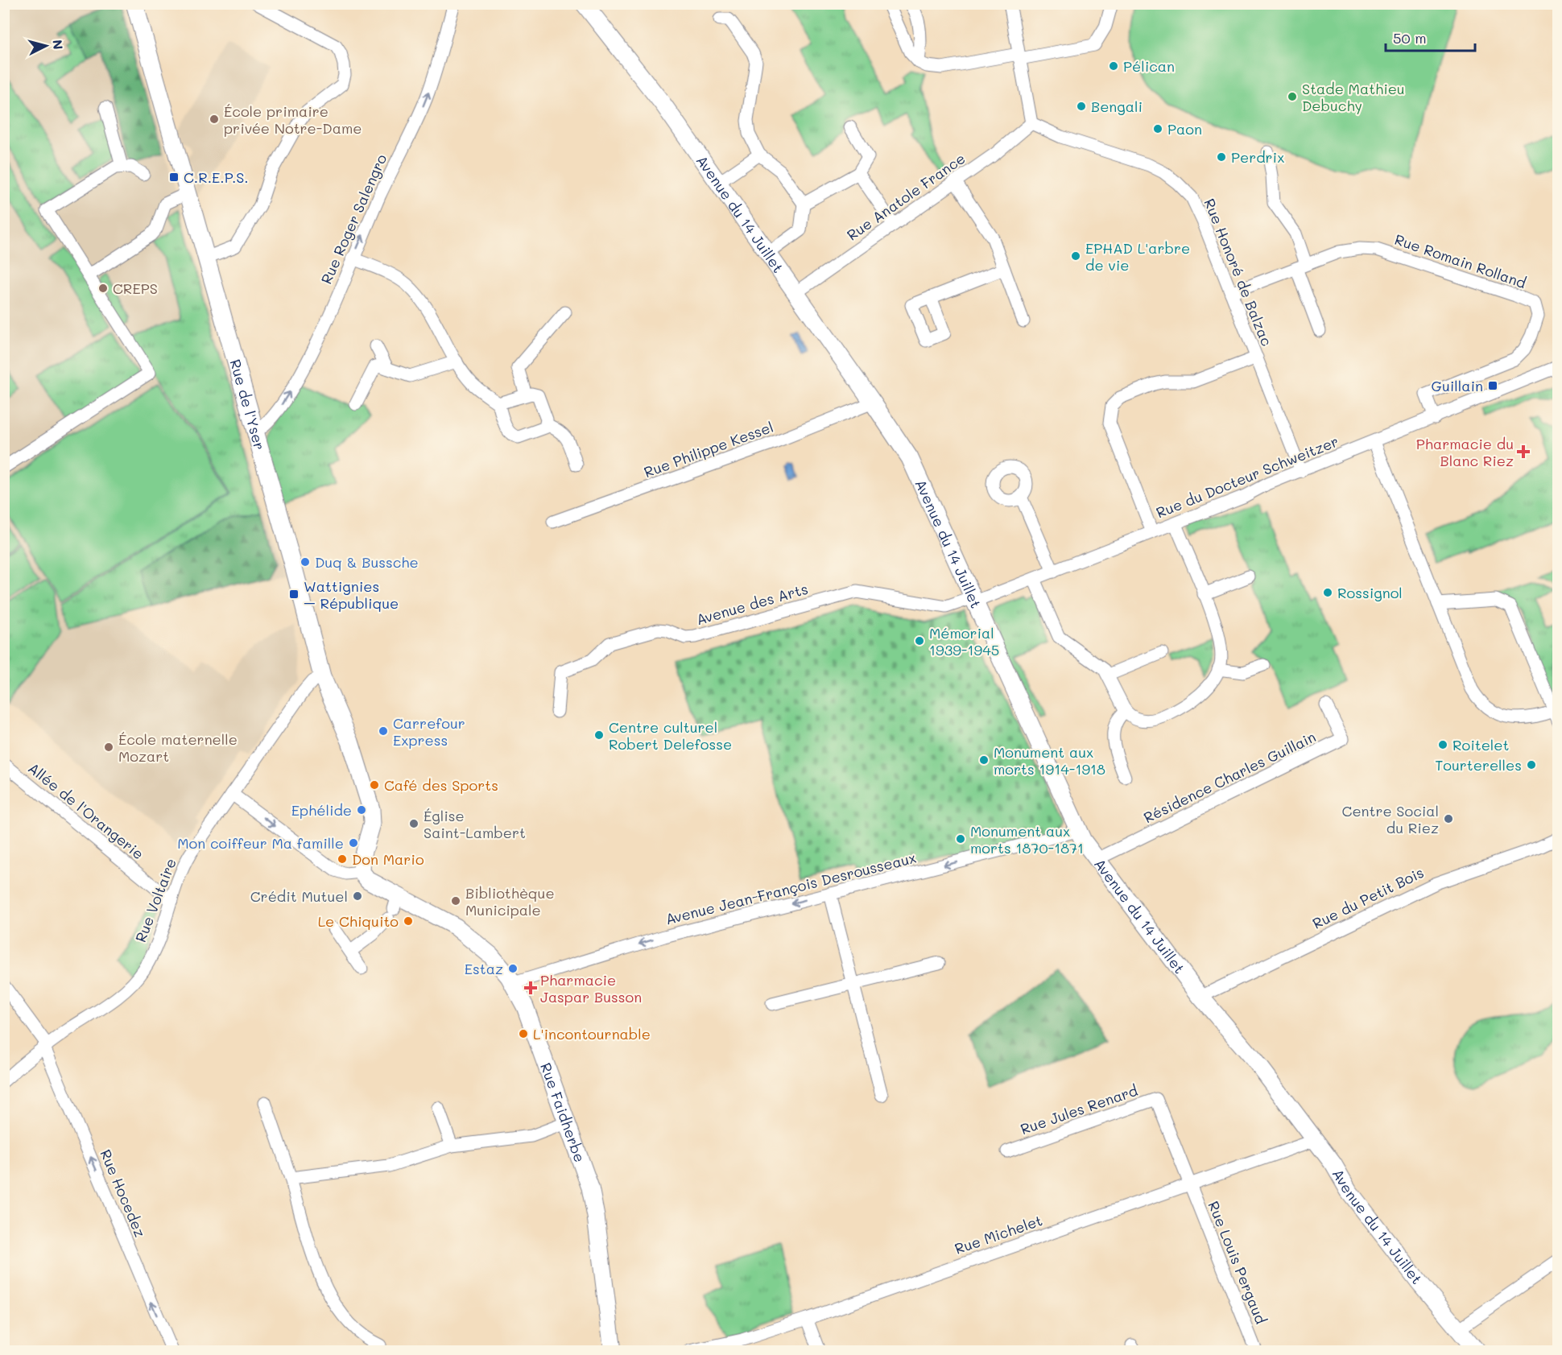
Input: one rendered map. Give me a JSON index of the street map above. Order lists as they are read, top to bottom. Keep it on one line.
{"streets":{"street":["Rue Anatole France","Avenue du 14 Juillet","Rue Roger Salengro","Rue Romain Rolland","Rue Honoré de Balzac","Rue de l'Yser","Rue Philippe Kessel","Rue du Docteur Schweitzer","Avenue des Arts","Résidence Charles Guillain","Allée de l'Orangerie","Avenue Jean-François Desrousseaux","Rue du Petit Bois","Rue Voltaire","Rue Jules Renard","Rue Faidherbe","Rue Hocedez","Rue Michelet","Rue Louis Pergaud"]},"crossings":[["Rue Anatole France","Avenue du 14 Juillet"],["Rue Anatole France","Rue Honoré de Balzac"],["Avenue du 14 Juillet","Rue Philippe Kessel"],["Avenue du 14 Juillet","Rue du Docteur Schweitzer"],["Avenue du 14 Juillet","Avenue des Arts"],["Avenue du 14 Juillet","Résidence Charles Guillain"],["Avenue du 14 Juillet","Avenue Jean-François Desrousseaux"],["Avenue du 14 Juillet","Rue du Petit Bois"],["Avenue du 14 Juillet","Rue Michelet"],["Rue Roger Salengro","Rue de l'Yser"],["Rue Romain Rolland","Rue Honoré de Balzac"],["Rue Romain Rolland","Rue du Docteur Schweitzer"],["Rue Honoré de Balzac","Rue du Docteur Schweitzer"],["Rue de l'Yser","Rue Voltaire"],["Rue de l'Yser","Rue Faidherbe"],["Rue du Docteur Schweitzer","Avenue des Arts"],["Allée de l'Orangerie","Rue Voltaire"],["Avenue Jean-François Desrousseaux","Rue Faidherbe"],["Rue Voltaire","Rue Hocedez"],["Rue Jules Renard","Rue Michelet"],["Rue Jules Renard","Rue Louis Pergaud"],["Rue Michelet","Rue Louis Pergaud"]],"one_way":["Rue Roger Salengro","Avenue Jean-François Desrousseaux","Rue Hocedez"],"places":{"other":["Pélican","Stade Mathieu Debuchy","Bengali","École primaire privée Notre-Dame","Paon","Perdrix","EPHAD L'arbre de vie","CREPS","Duq & Bussche","Rossignol","Mémorial 1939-1945","Carrefour Express","Centre culturel Robert Delefosse","Roitelet","École maternelle Mozart","Monument aux morts 1914-1918","Tourterelles","Café des Sports","Ephélide","Centre Social du Riez","Église Saint-Lambert","Monument aux morts 1870-1871","Mon coiffeur Ma famille","Don Mario","Crédit Mutuel","Bibliothèque Municipale","Le Chiquito","Estaz","L'incontournable"],"transit":["C.R.E.P.S.","Guillain","Wattignies – République"],"health":["Pharmacie du Blanc Riez","Pharmacie Jaspar Busson"]},"scale_bar":"50 m","north":"right"}
